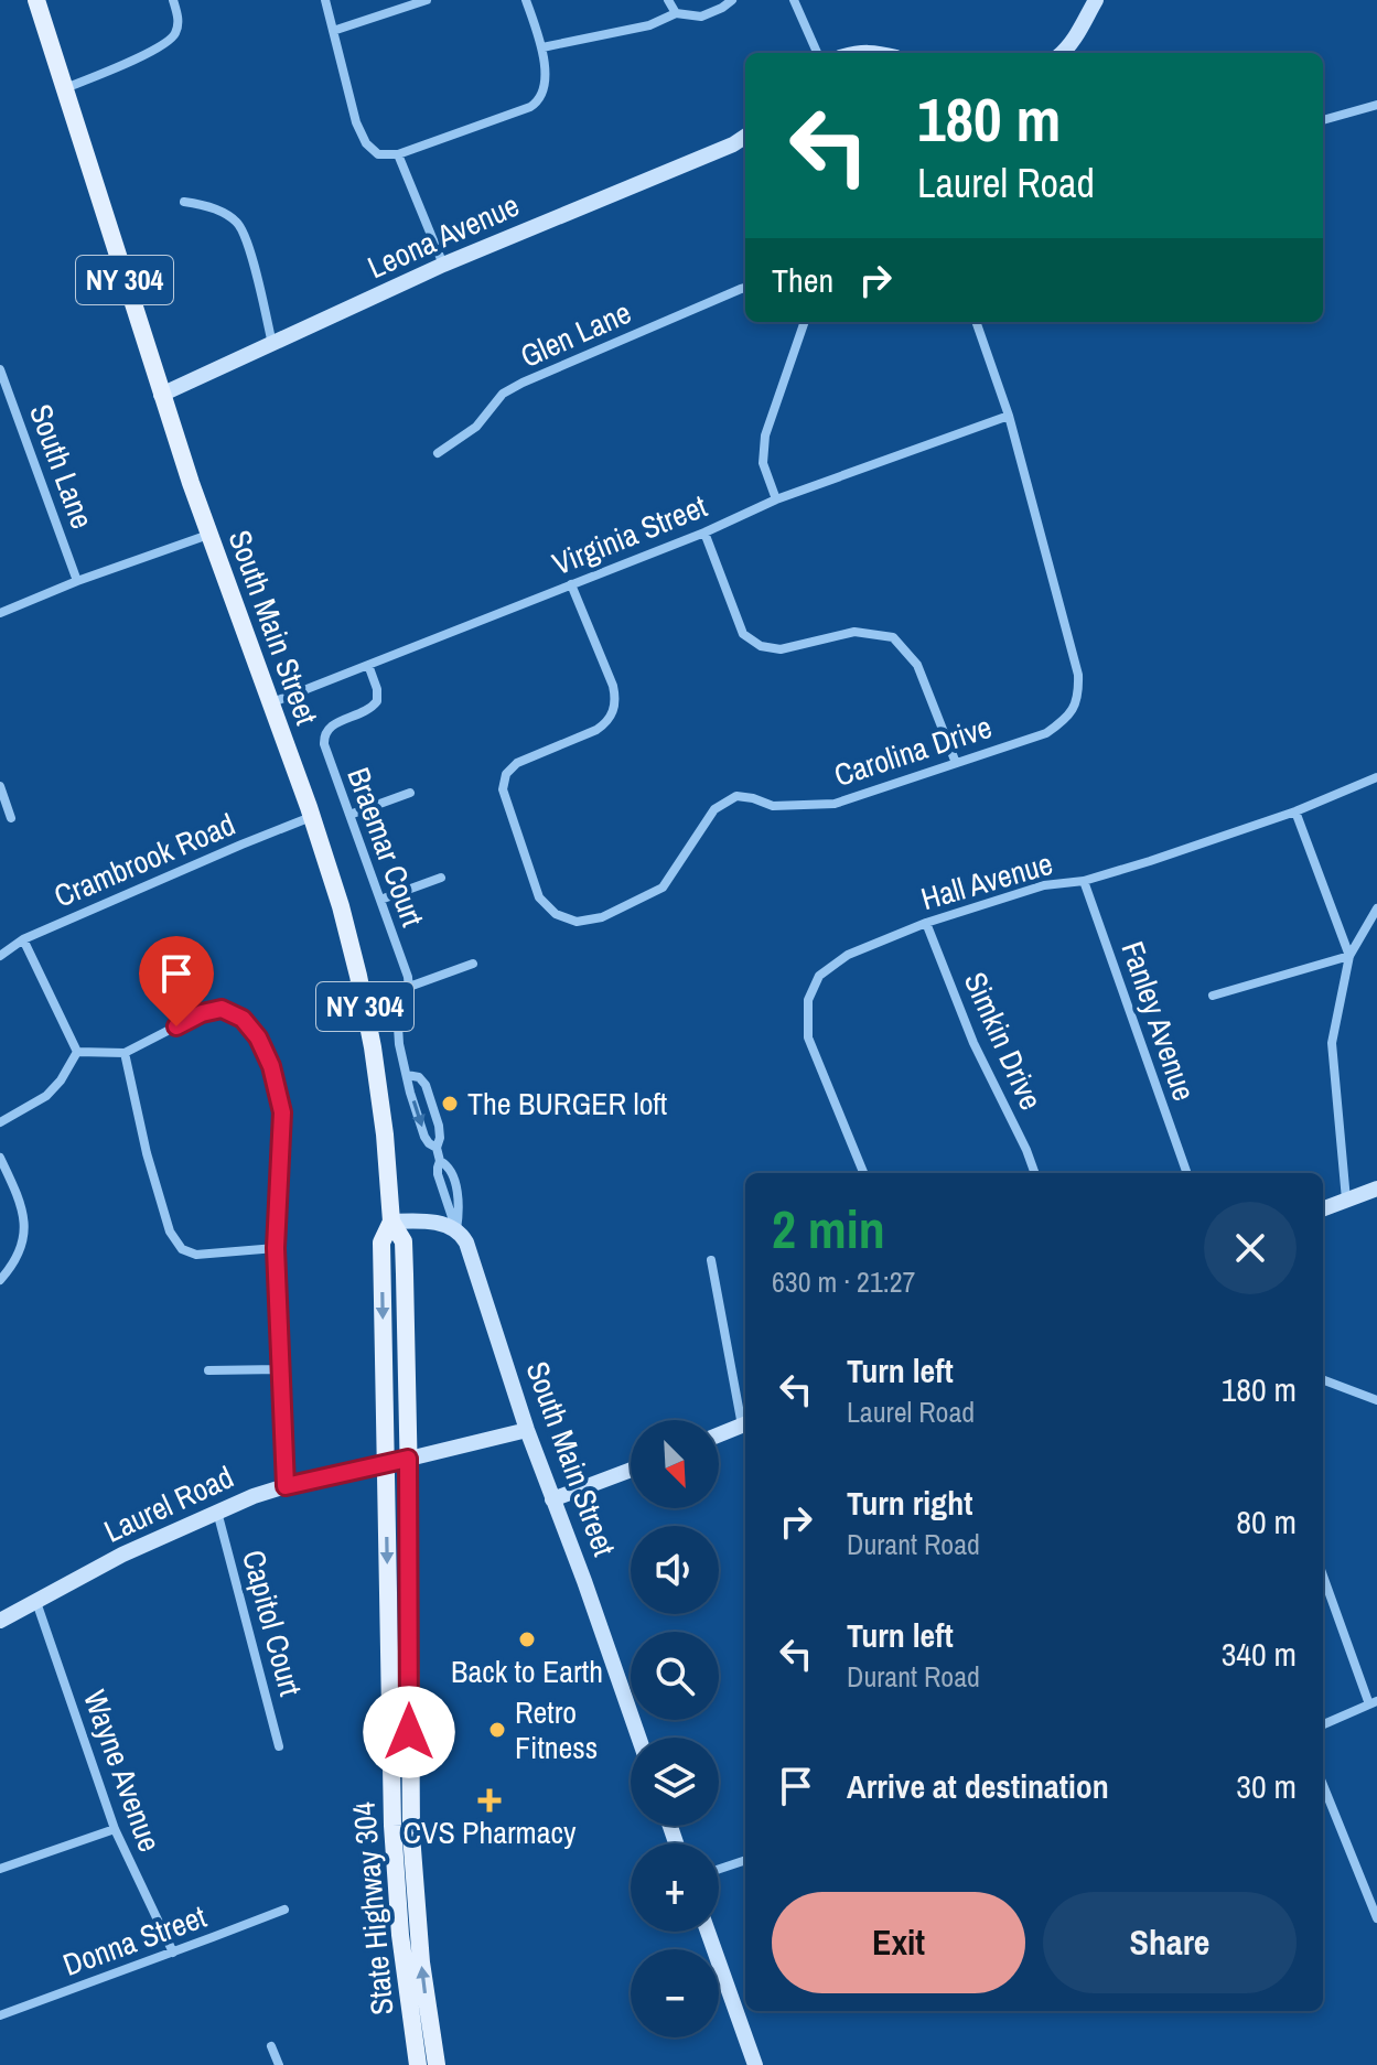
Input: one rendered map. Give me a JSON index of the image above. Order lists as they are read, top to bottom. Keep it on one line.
{"streets":{"main road":["NY 304","South Main Street","State Highway 304"],"street":["Leona Avenue","Glen Lane","South Lane","Virginia Street","Carolina Drive","Braemar Court","Crambrook Road","Hall Avenue","Fanley Avenue","Simkin Drive","Laurel Road","Capitol Court","Wayne Avenue","Donna Street"]},"crossings":[["Leona Avenue","South Main Street"],["Virginia Street","South Main Street"],["Virginia Street","Carolina Drive"],["Virginia Street","Braemar Court"],["South Main Street","Crambrook Road"],["South Main Street","Laurel Road"],["South Main Street","State Highway 304"],["Hall Avenue","Fanley Avenue"],["Hall Avenue","Simkin Drive"],["Laurel Road","Capitol Court"],["Laurel Road","Wayne Avenue"],["Laurel Road","State Highway 304"],["Wayne Avenue","Donna Street"]],"places":{"other":["The BURGER loft","Back to Earth","Retro Fitness"],"health":["CVS Pharmacy"]},"north":"bottom right","page":{"turn":["180 m","Laurel Road"],"then":"Then","heading":["2 min","630 m · 21:27"],"list":[{"name":"Turn left","note":"Laurel Road","value":"180 m"},{"name":"Turn right","note":"Durant Road","value":"80 m"},{"name":"Turn left","note":"Durant Road","value":"340 m"},{"name":"Arrive at destination","value":"30 m"}],"map_buttons":["+","−"],"buttons":["Exit","Share"]}}
